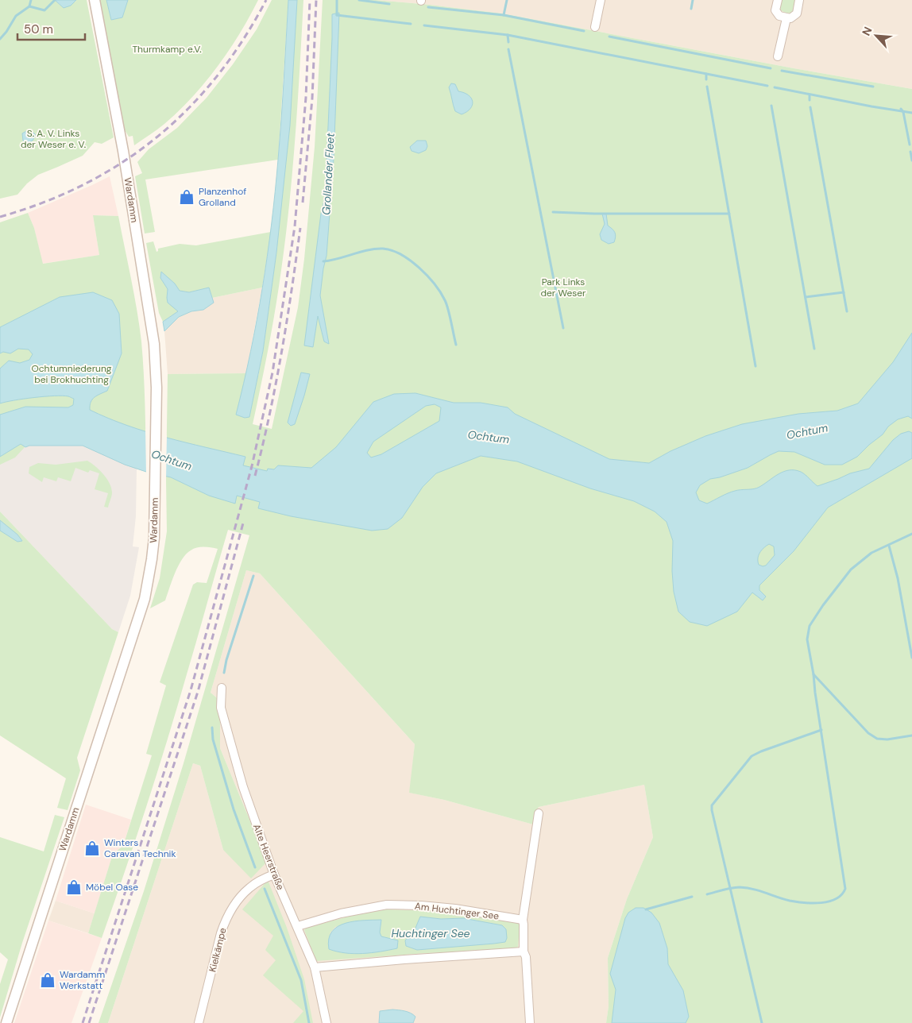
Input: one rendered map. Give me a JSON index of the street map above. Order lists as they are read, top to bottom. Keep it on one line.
{"streets":{"street":["Wardamm","Alte Heerstraße","Am Huchtinger See","Kielkämpe"]},"crossings":[["Alte Heerstraße","Am Huchtinger See"],["Alte Heerstraße","Kielkämpe"]],"water":["Grollander Fleet","Ochtum","Huchtinger See"],"parks":["Thurmkamp e.V.","S. A. V. Links der Weser e. V.","Park Links der Weser","Ochtumniederung bei Brokhuchting"],"places":{"shop":["Planzenhof Grolland","Winters Caravan Technik","Möbel Oase","Wardamm Werkstatt"]},"scale_bar":"50 m","north":"top left"}
